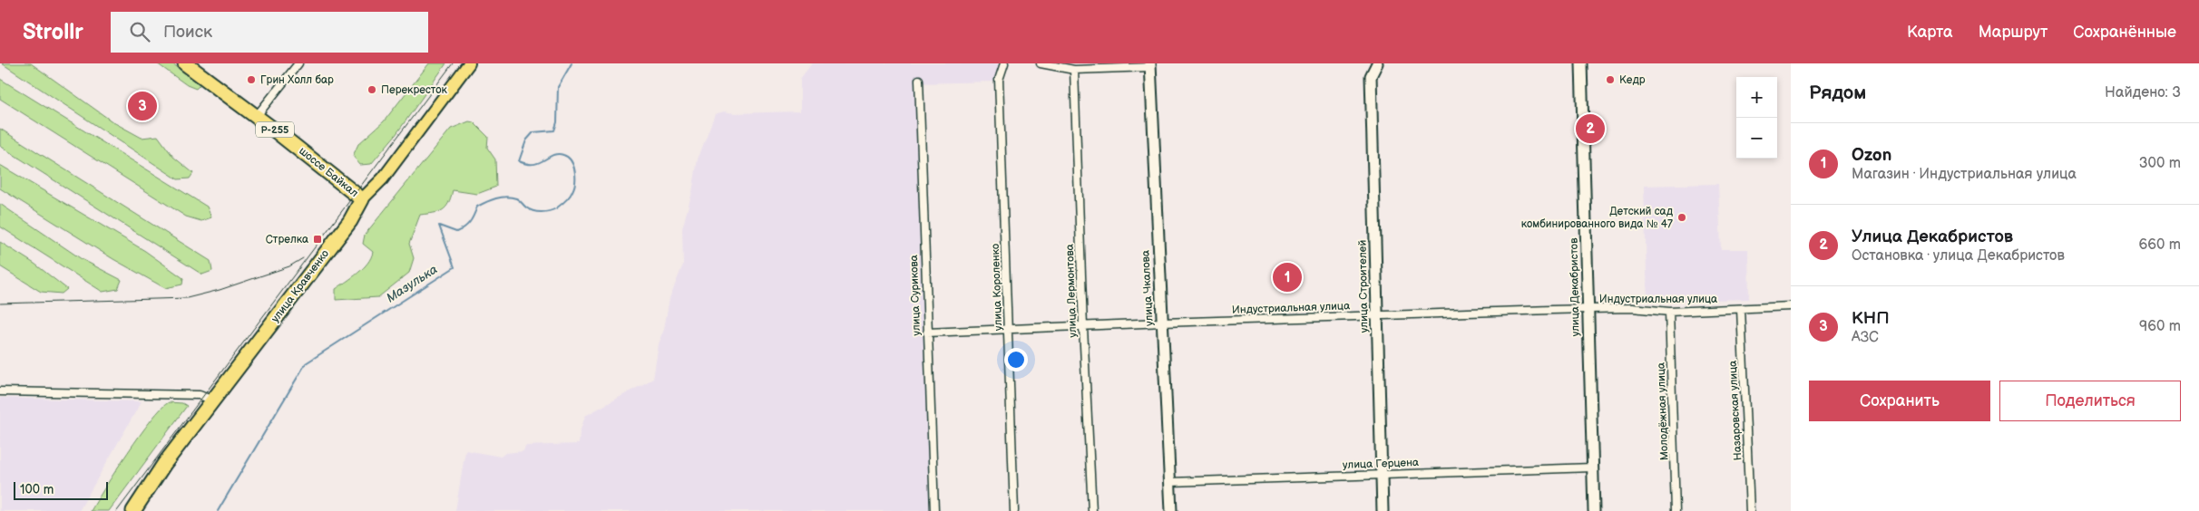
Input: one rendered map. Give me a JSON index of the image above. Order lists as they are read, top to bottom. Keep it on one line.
{"streets":{"highway":["Р-255","шоссе Байкал","улица Кравченко"],"main road":["улица Строителей","улица Декабристов","улица Чкалова"],"street":["улица Короленко","улица Лермонтова","улица Сурикова","Индустриальная улица","Назаровская улица","Молодёжная улица","улица Герцена"]},"crossings":[["шоссе Байкал","улица Кравченко"],["улица Строителей","Индустриальная улица"],["улица Строителей","улица Герцена"],["улица Короленко","Индустриальная улица"],["улица Декабристов","Индустриальная улица"],["улица Декабристов","улица Герцена"],["улица Чкалова","Индустриальная улица"],["улица Чкалова","улица Герцена"],["улица Лермонтова","Индустриальная улица"],["улица Сурикова","Индустриальная улица"],["Индустриальная улица","Назаровская улица"],["Индустриальная улица","Молодёжная улица"]],"water":["Мазулька"],"places":{"other":["Грин Холл бар","Кедр","Перекресток","Детский сад комбинированного вида № 47"],"transit":["Стрелка"]},"scale_bar":"100 m","page":{"header":"Strollr","search":"Поиск","nav":["Карта","Маршрут","Сохранённые"],"heading":["Рядом","Найдено: 3"],"map_buttons":["+","−"],"pins":["3","2","1"],"list":[{"mark":"1","name":"Ozon","note":"Магазин · Индустриальная улица","value":"300 m"},{"mark":"2","name":"Улица Декабристов","note":"Остановка · улица Декабристов","value":"660 m"},{"mark":"3","name":"КНП","note":"АЗС","value":"960 m"}],"buttons":["Сохранить","Поделиться"],"scale":"100 m"}}
